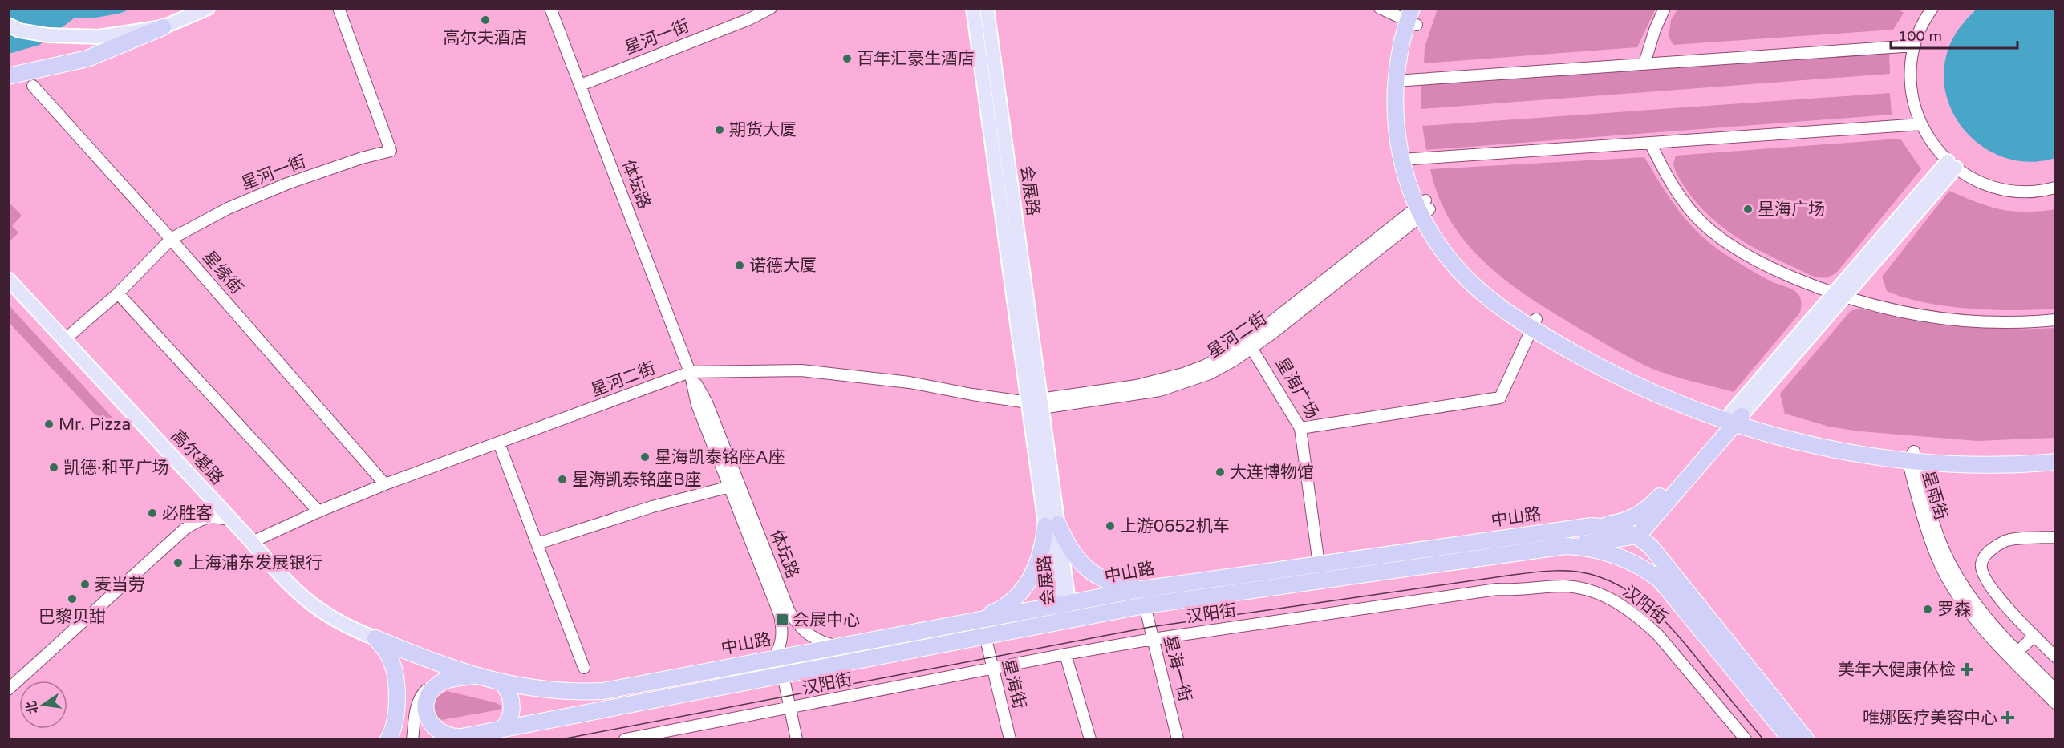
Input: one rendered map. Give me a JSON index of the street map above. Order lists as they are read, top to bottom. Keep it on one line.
{"streets":{"highway":["中山路"],"main road":["会展路","高尔基路"],"street":["星河一街","体坛路","星缘街","星河二街","星海广场","星雨街","汉阳街","星海一街","星海街"]},"crossings":[["星河一街","体坛路"],["星河一街","星缘街"],["星河一街","高尔基路"],["体坛路","星河二街"],["体坛路","中山路"],["会展路","星河二街"],["会展路","中山路"],["星缘街","星河二街"],["星河二街","星海广场"],["星河二街","高尔基路"],["星海广场","中山路"],["高尔基路","中山路"],["中山路","星海一街"],["中山路","星海街"],["汉阳街","星海一街"],["汉阳街","星海街"]],"places":{"other":["高尔夫酒店","百年汇豪生酒店","期货大厦","星海广场","诺德大厦","Mr. Pizza","星海凯泰铭座A座","凯德·和平广场","大连博物馆","星海凯泰铭座B座","必胜客","上游0652机车","上海浦东发展银行","麦当劳","巴黎贝甜","罗森"],"transit":["会展中心"],"health":["美年大健康体检","唯娜医疗美容中心"]},"scale_bar":"100 m","north":"left"}
